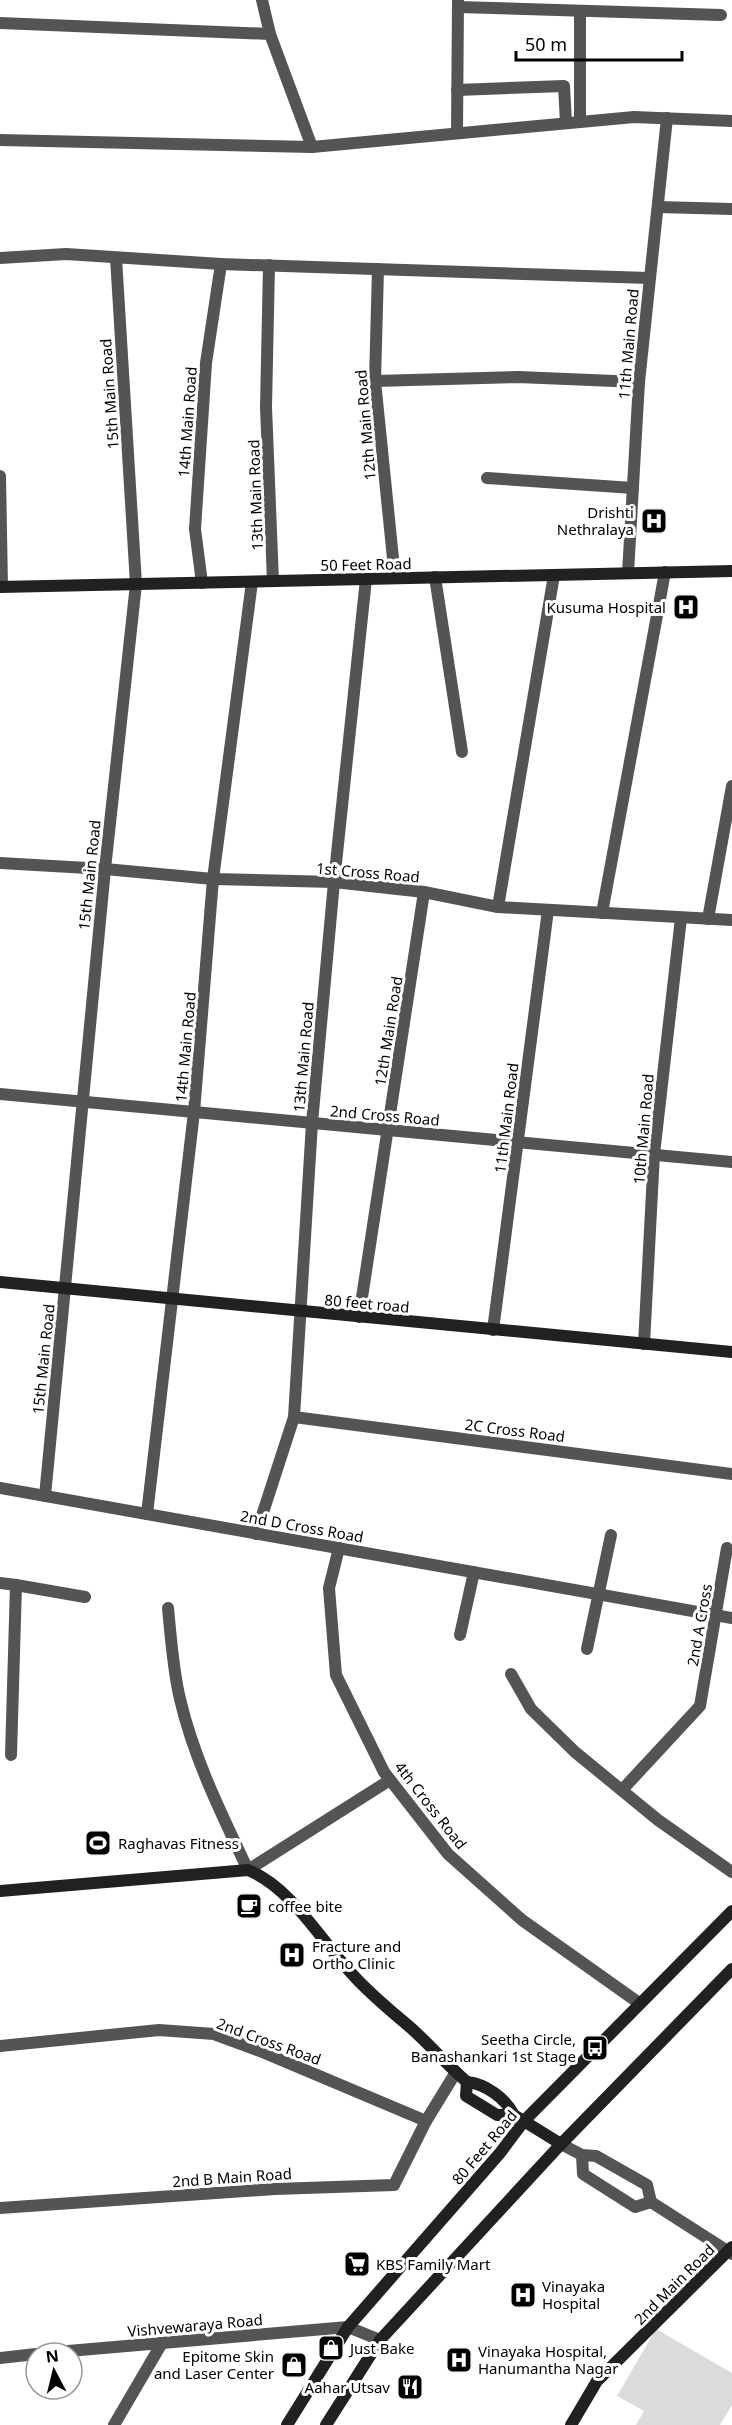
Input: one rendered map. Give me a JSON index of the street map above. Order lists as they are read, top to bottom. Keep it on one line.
{"streets":{"main road":["50 Feet Road","80 feet road","80 Feet Road","2nd Main Road"],"street":["11th Main Road","15th Main Road","14th Main Road","12th Main Road","13th Main Road","1st Cross Road","2nd Cross Road","10th Main Road","2C Cross Road","2nd D Cross Road","2nd A Cross","4th Cross Road","2nd B Main Road","Vishvewaraya Road"]},"crossings":[["11th Main Road","50 Feet Road"],["11th Main Road","1st Cross Road"],["11th Main Road","2nd Cross Road"],["11th Main Road","80 feet road"],["15th Main Road","50 Feet Road"],["15th Main Road","1st Cross Road"],["15th Main Road","2nd Cross Road"],["15th Main Road","80 feet road"],["15th Main Road","2nd D Cross Road"],["14th Main Road","50 Feet Road"],["14th Main Road","1st Cross Road"],["14th Main Road","2nd Cross Road"],["14th Main Road","80 feet road"],["14th Main Road","2nd D Cross Road"],["12th Main Road","50 Feet Road"],["12th Main Road","1st Cross Road"],["12th Main Road","2nd Cross Road"],["12th Main Road","80 feet road"],["13th Main Road","50 Feet Road"],["13th Main Road","1st Cross Road"],["13th Main Road","2nd Cross Road"],["13th Main Road","80 feet road"],["13th Main Road","2C Cross Road"],["13th Main Road","2nd D Cross Road"],["1st Cross Road","10th Main Road"],["2nd Cross Road","10th Main Road"],["2nd Cross Road","2nd B Main Road"],["10th Main Road","80 feet road"],["2nd D Cross Road","2nd A Cross"],["2nd D Cross Road","4th Cross Road"],["4th Cross Road","80 Feet Road"],["80 Feet Road","Vishvewaraya Road"]],"places":{"hospital":["Drishti Nethralaya","Kusuma Hospital","Fracture and Ortho Clinic","Vinayaka Hospital","Vinayaka Hospital, Hanumantha Nagar"],"sports":["Raghavas Fitness"],"cafe":["coffee bite"],"bus stop":["Seetha Circle, Banashankari 1st Stage"],"supermarket":["KBS Family Mart"],"shop":["Just Bake","Epitome Skin and Laser Center"],"restaurant":["Aahar Utsav"]},"scale_bar":"50 m","north":"top"}
